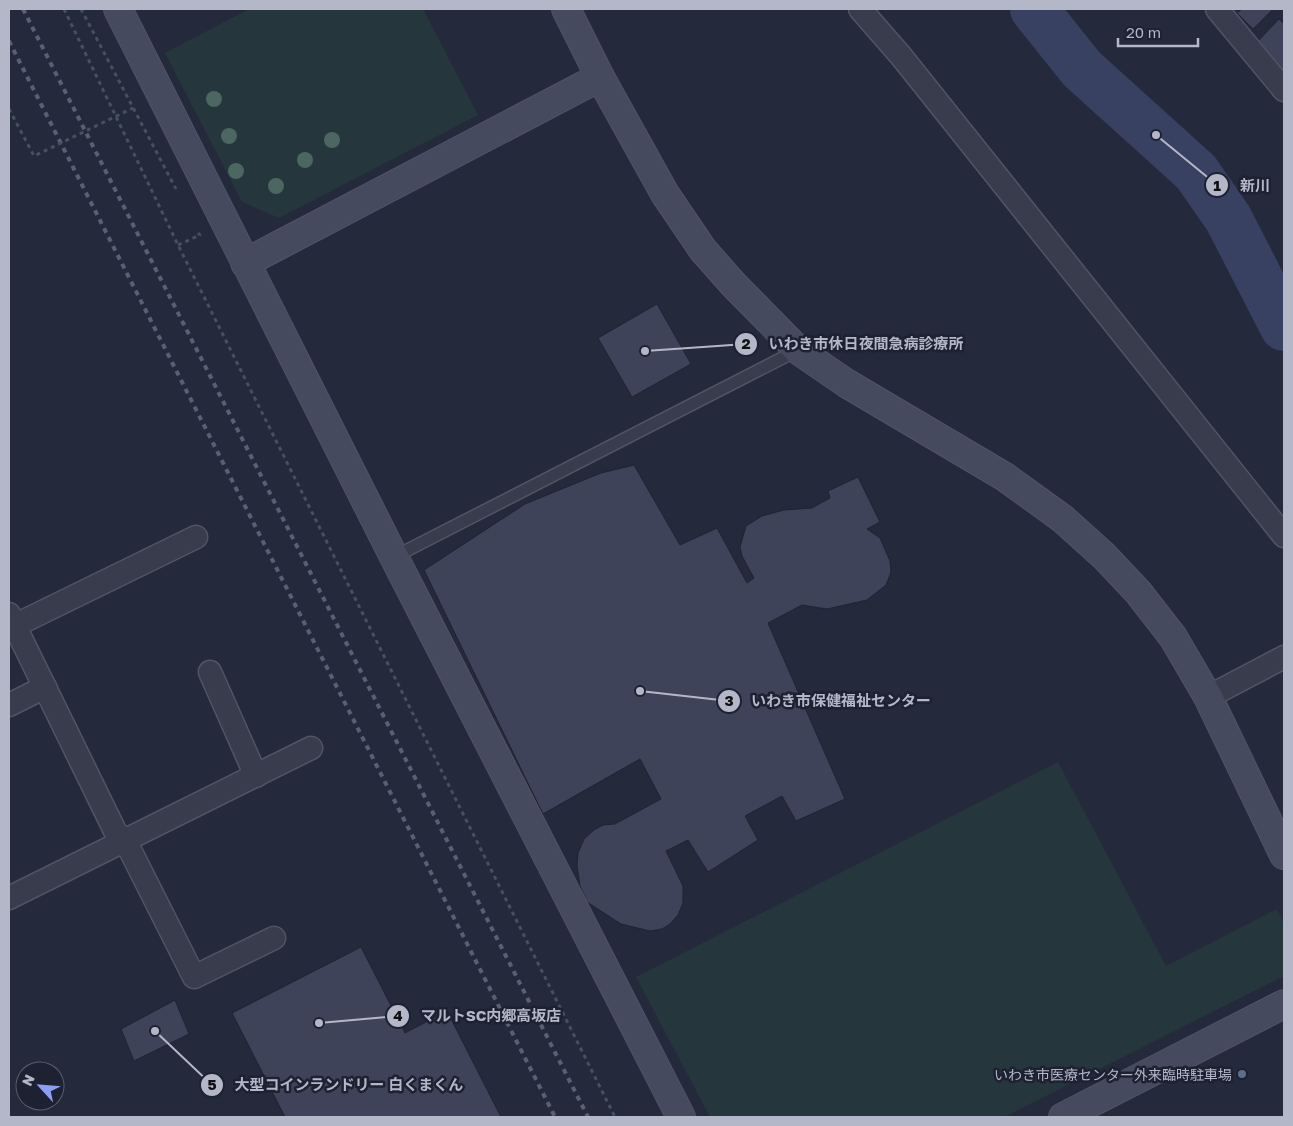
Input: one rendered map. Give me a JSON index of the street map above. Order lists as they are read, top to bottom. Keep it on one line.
{"places":["新川","いわき市休日夜間急病診療所","いわき市保健福祉センター","マルトSC内郷高坂店","大型コインランドリー 白くまくん","いわき市医療センター外来臨時駐車場"],"scale_bar":"20 m","north":"top left"}
